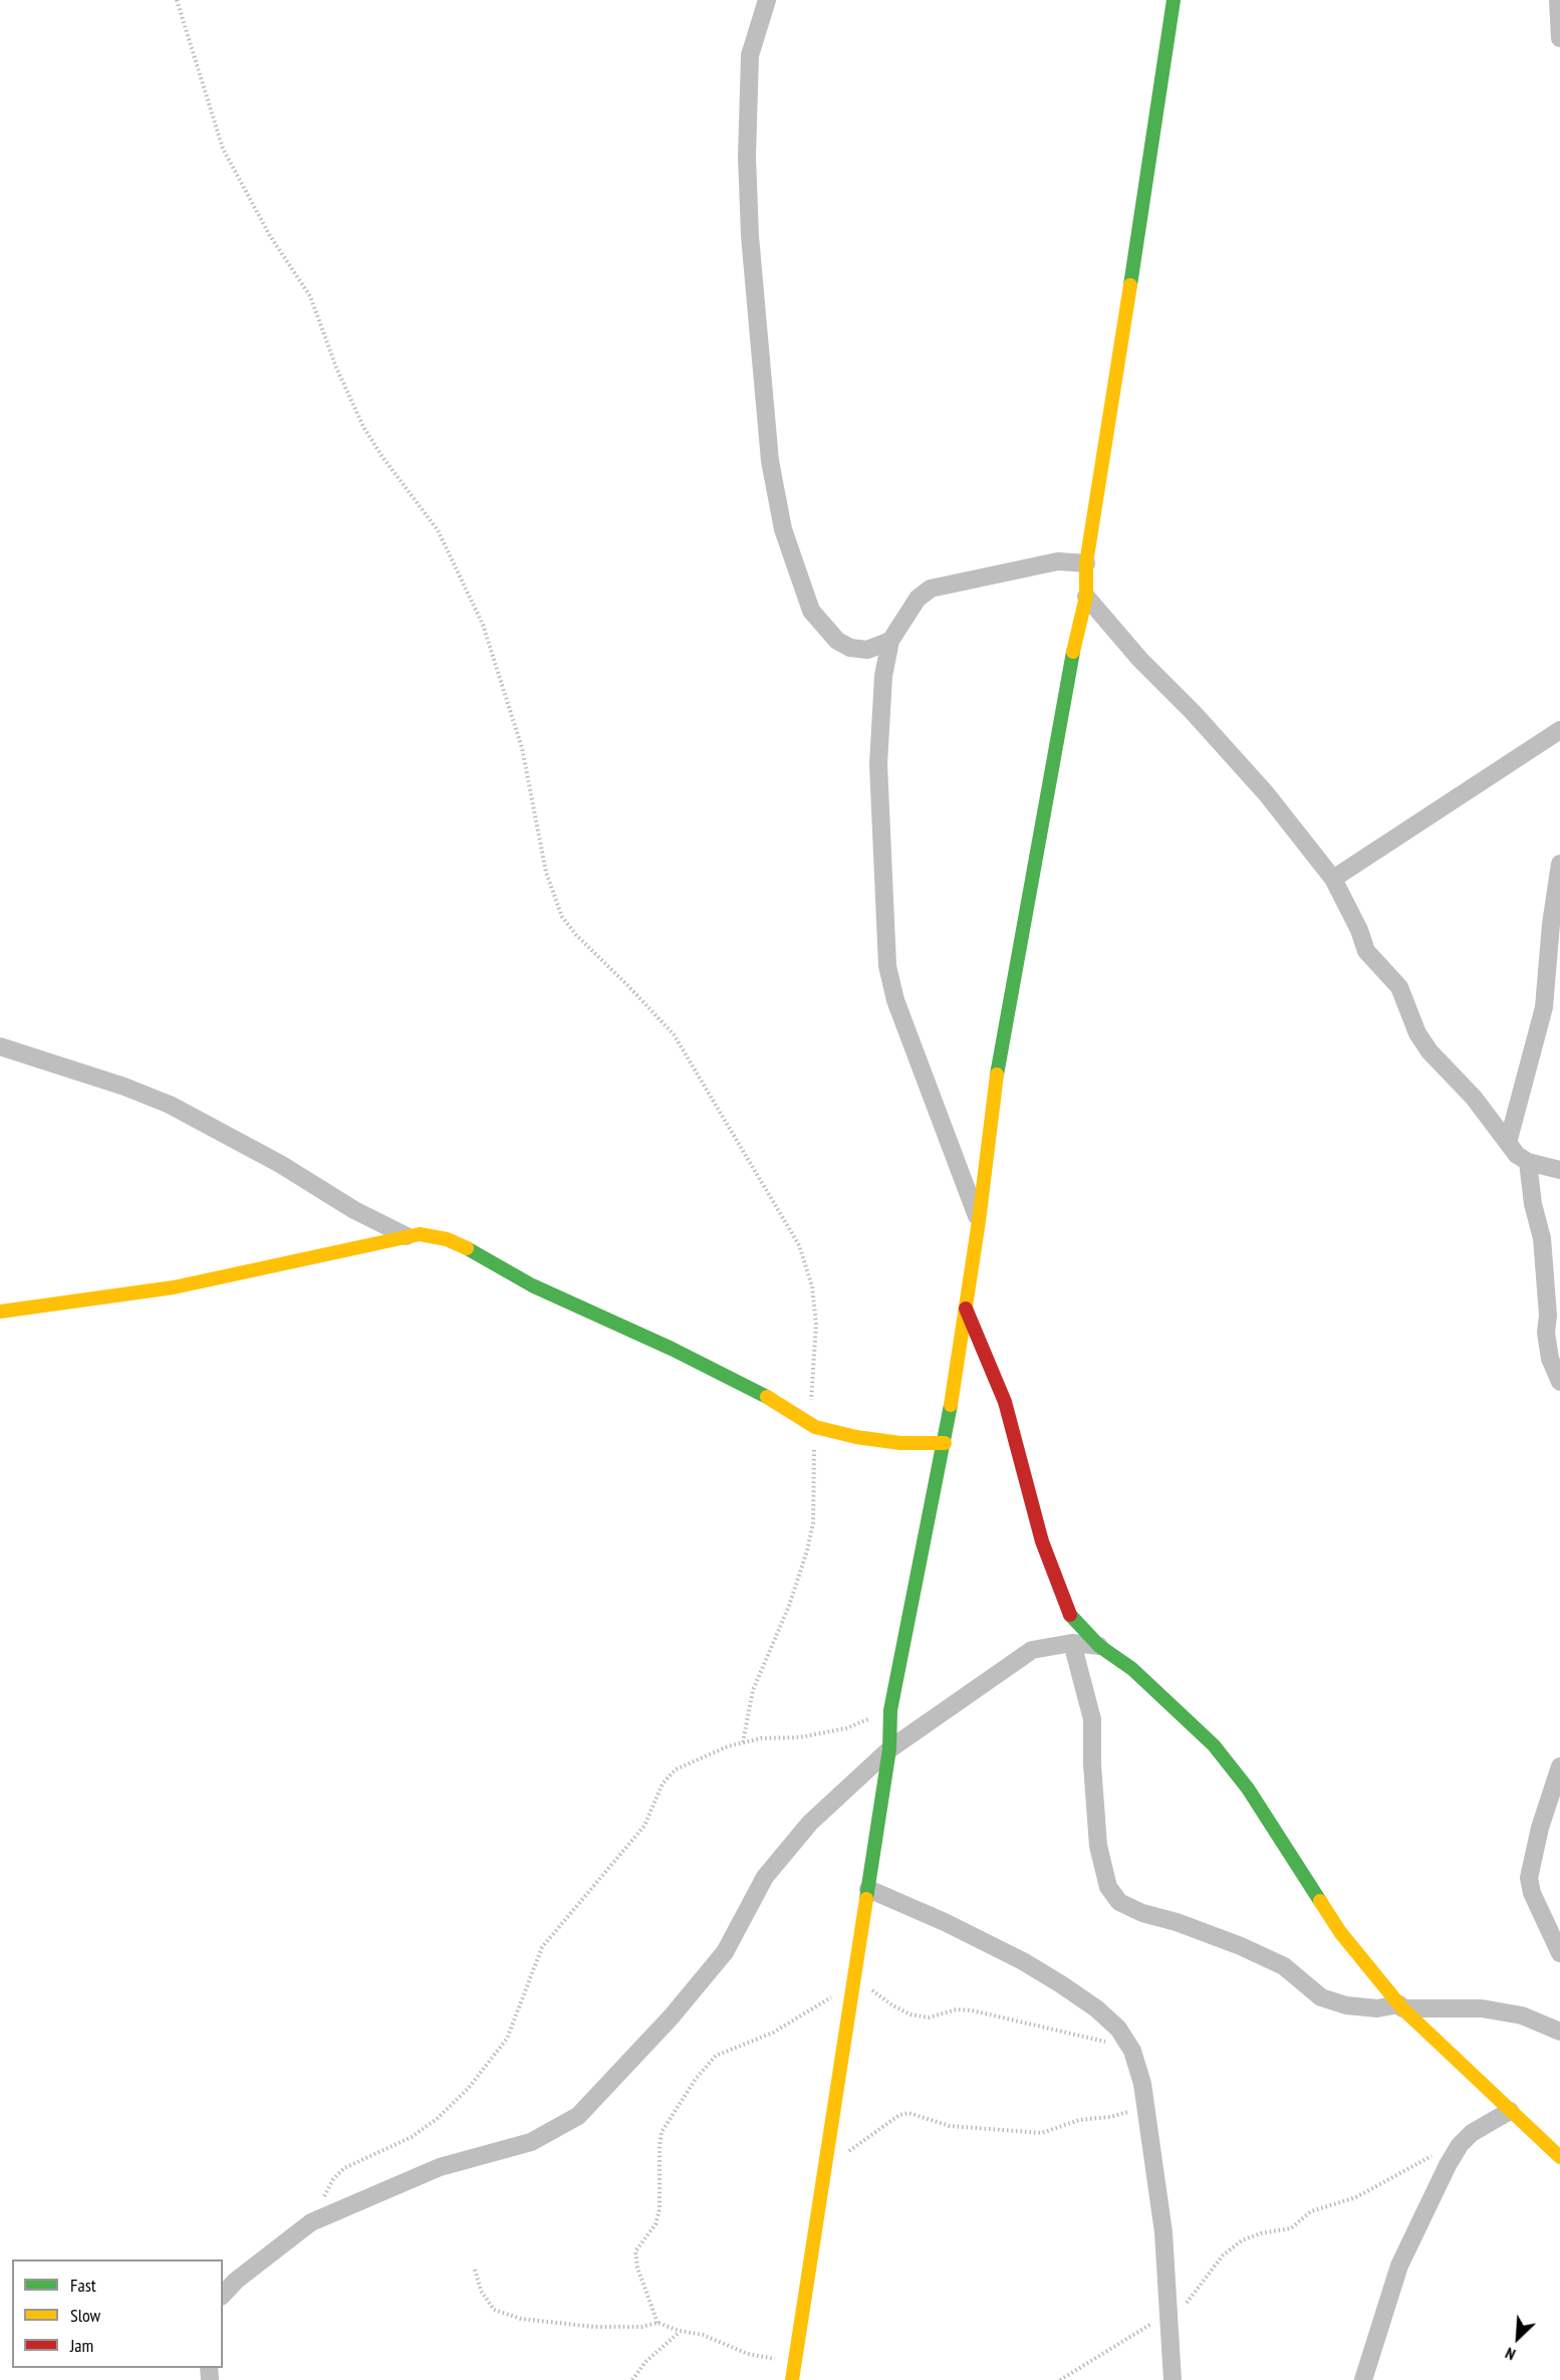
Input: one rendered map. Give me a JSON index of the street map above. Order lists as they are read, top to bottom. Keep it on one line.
{"legend":["Fast","Slow","Jam"],"north":"bottom left"}
